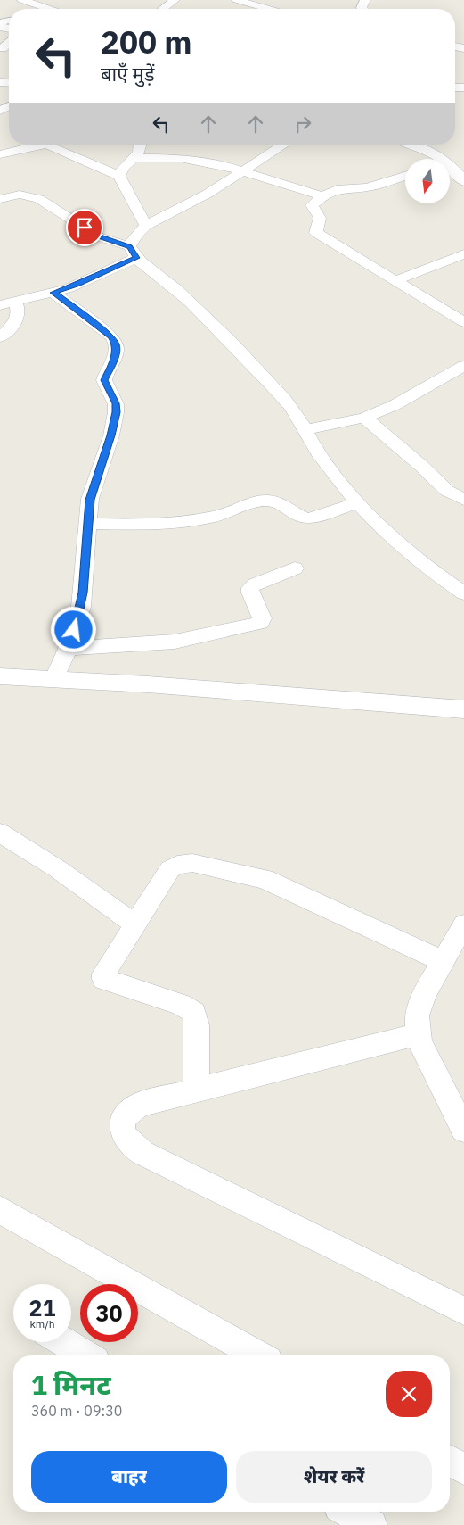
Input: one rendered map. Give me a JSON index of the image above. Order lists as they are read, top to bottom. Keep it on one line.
{"north":"bottom","page":{"turn":["200 m","बाएँ मुड़ें"],"speed":"21 km/h","limit":"30","heading":["1 मिनट","360 m · 09:30"],"buttons":["बाहर","शेयर करें"]}}
